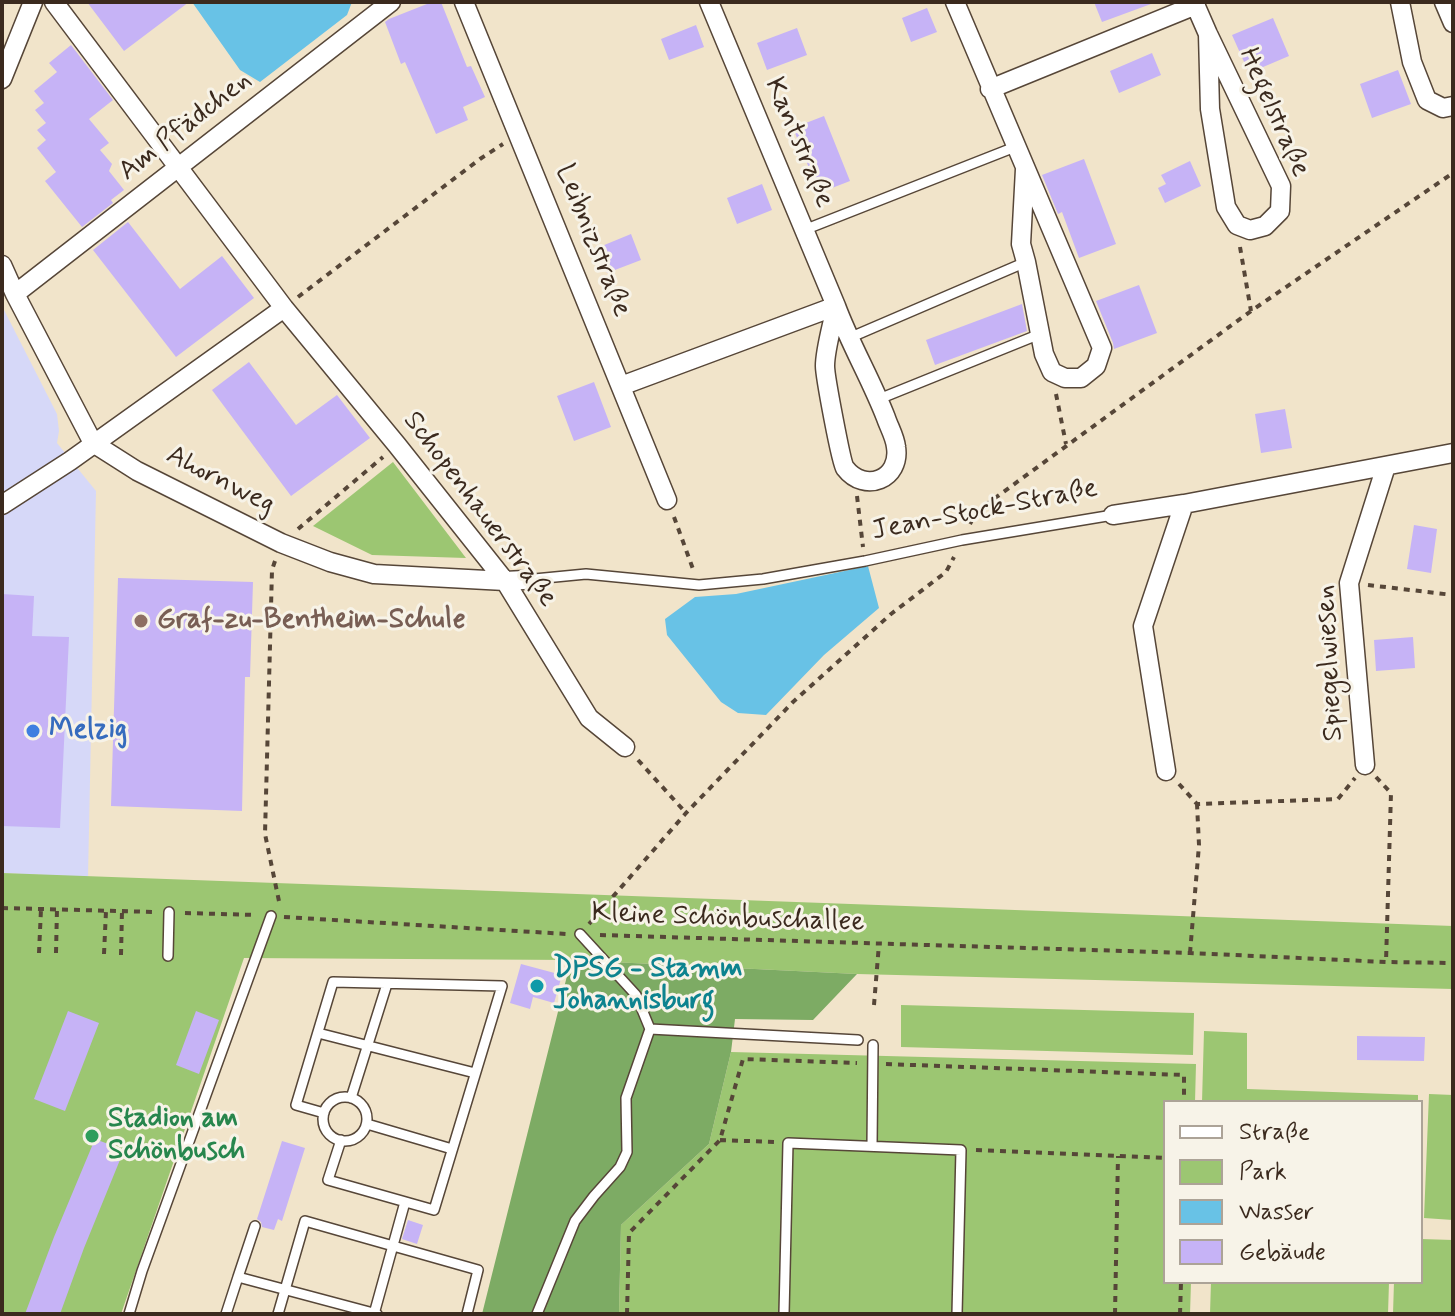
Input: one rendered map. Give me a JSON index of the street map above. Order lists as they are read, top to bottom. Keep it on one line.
{"streets":{"street":["Hegelstraße","Am Pfädchen","Kantstraße","Leibnizstraße","Ahornweg","Schopenhauerstraße","Jean-Stock-Straße","Spiegelwiesen"],"path":["Kleine Schönbuschallee"]},"crossings":[["Am Pfädchen","Ahornweg"],["Am Pfädchen","Schopenhauerstraße"],["Ahornweg","Schopenhauerstraße"],["Ahornweg","Jean-Stock-Straße"],["Schopenhauerstraße","Jean-Stock-Straße"],["Jean-Stock-Straße","Spiegelwiesen"]],"places":["Graf-zu-Bentheim-Schule","Melzig","DPSG - Stamm Johannisburg","Stadion am Schönbusch"],"legend":["Straße","Park","Wasser","Gebäude"]}
